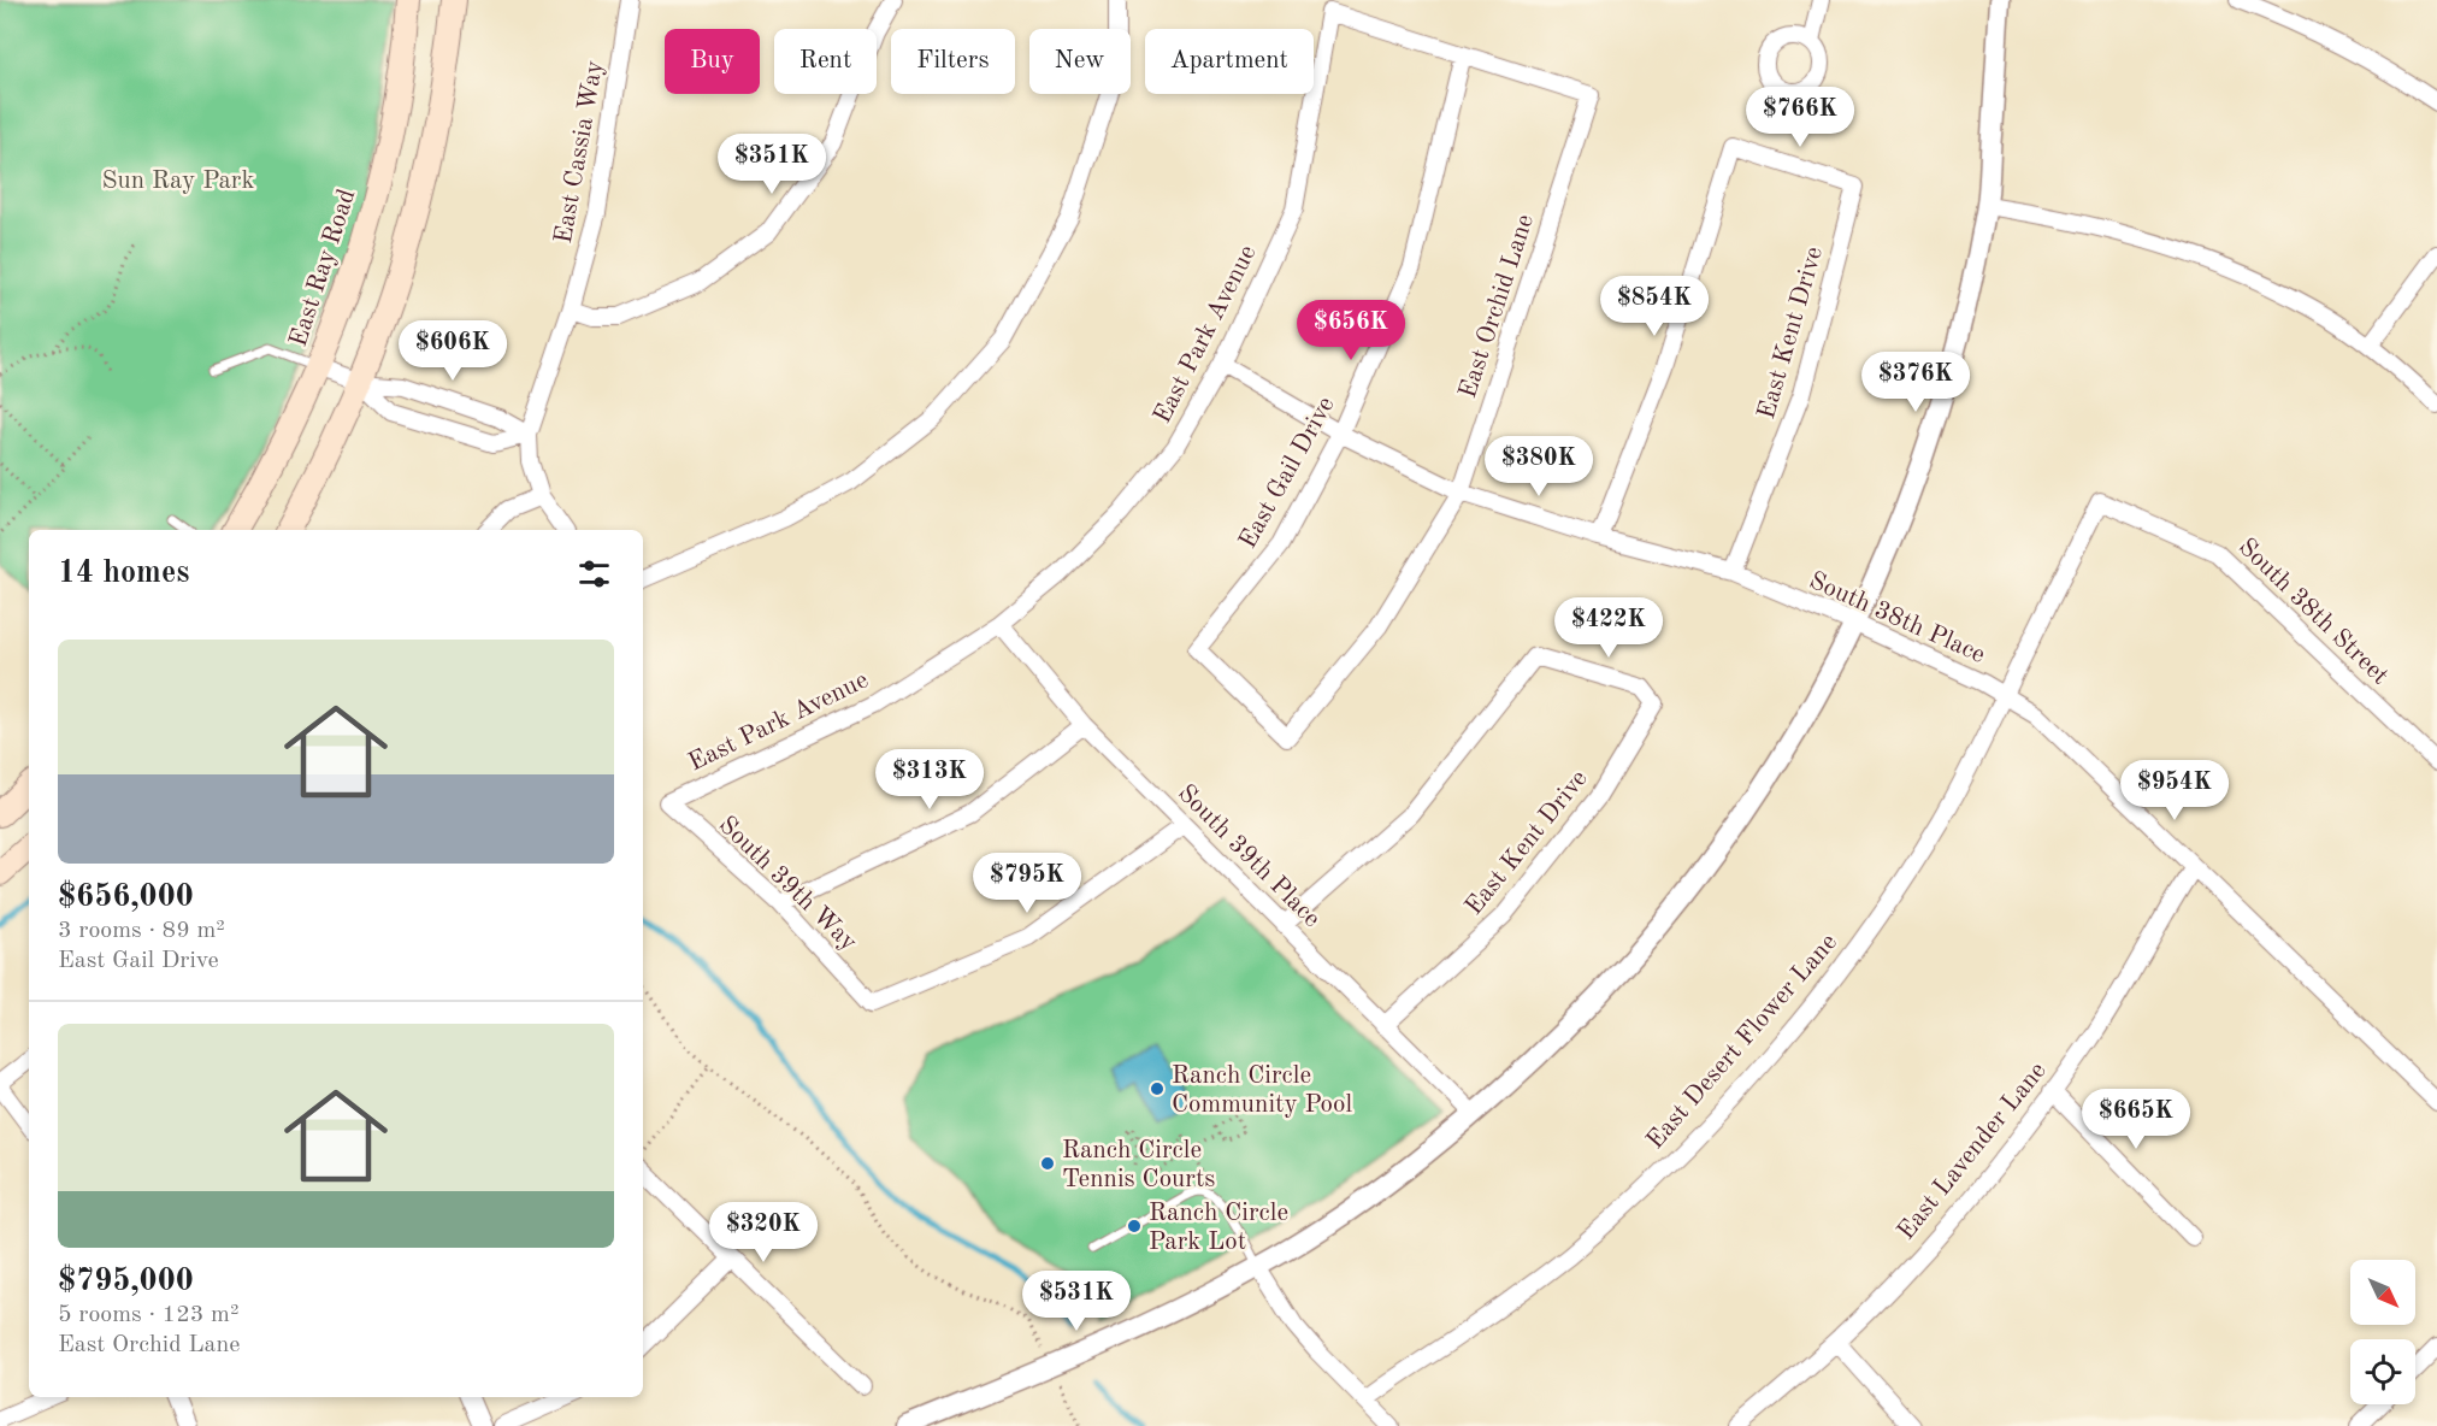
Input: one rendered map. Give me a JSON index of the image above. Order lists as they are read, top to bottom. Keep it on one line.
{"streets":{"main road":["East Ray Road"],"street":["East Cassia Way","East Orchid Lane","East Kent Drive","East Park Avenue","East Gail Drive","South 38th Street","South 38th Place","South 39th Place","South 39th Way","East Desert Flower Lane","East Lavender Lane"]},"crossings":[["East Orchid Lane","East Park Avenue"],["East Orchid Lane","East Gail Drive"],["East Orchid Lane","South 38th Place"],["East Kent Drive","South 38th Place"],["East Kent Drive","South 39th Place"],["East Park Avenue","East Gail Drive"],["East Park Avenue","South 38th Place"],["East Park Avenue","South 39th Place"],["East Park Avenue","South 39th Way"],["East Gail Drive","South 38th Place"],["South 38th Street","East Desert Flower Lane"],["South 38th Place","East Desert Flower Lane"],["South 38th Place","East Lavender Lane"],["South 39th Place","South 39th Way"]],"parks":["Sun Ray Park"],"places":["Ranch Circle Community Pool","Ranch Circle Tennis Courts","Ranch Circle Park Lot"],"north":"bottom right","page":{"chip":["Buy","Rent","Filters","New","Apartment"],"price":["$766K","$351K","$854K","$656K","$606K","$376K","$380K","$422K","$313K","$954K","$795K","$665K","$320K","$531K"],"heading":"14 homes","list":[{"name":"$656,000","note":"3 rooms · 89 m² · East Gail Drive"},{"name":"$795,000","note":"5 rooms · 123 m² · East Orchid Lane"}]}}
